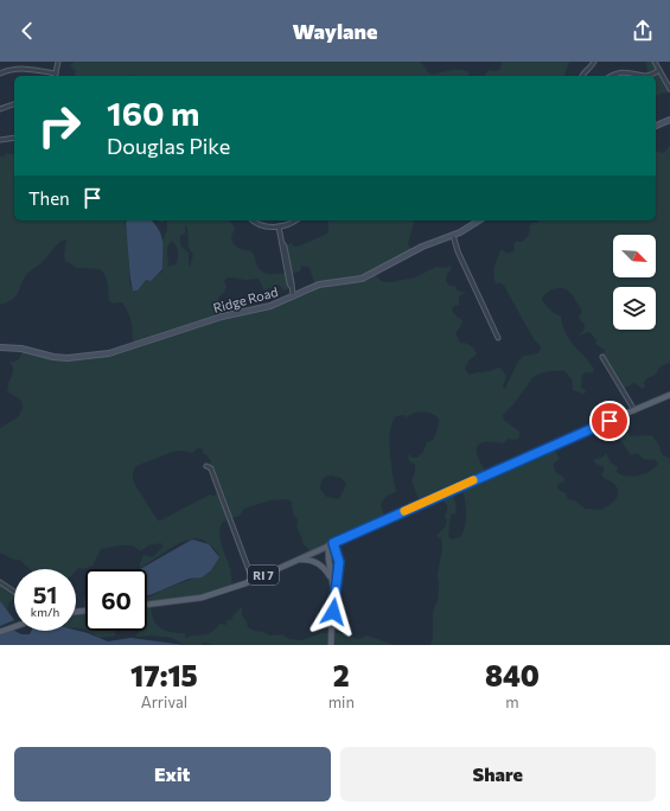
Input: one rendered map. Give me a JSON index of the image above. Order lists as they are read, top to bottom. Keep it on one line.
{"streets":{"main road":["RI 7"],"street":["Ridge Road"]},"north":"bottom right","page":{"header":"Waylane","turn":["160 m","Douglas Pike"],"then":"Then","speed":"51 km/h","limit":"60","eta":["17:15","Arrival","2","min","840","m"],"buttons":["Exit","Share"]}}
